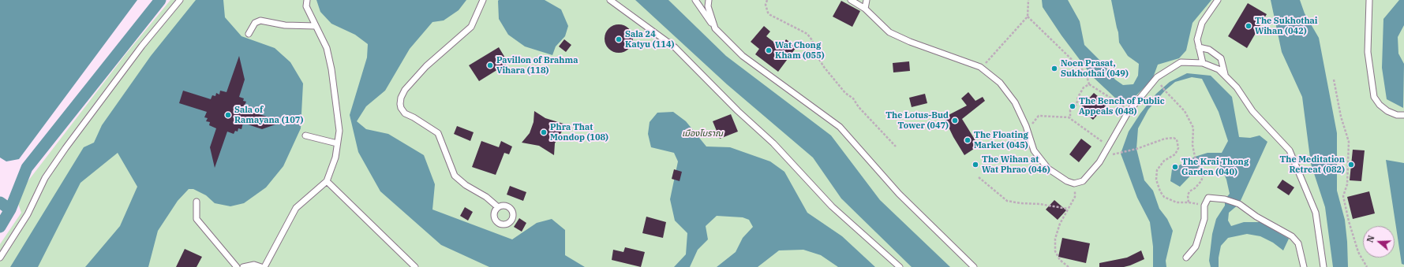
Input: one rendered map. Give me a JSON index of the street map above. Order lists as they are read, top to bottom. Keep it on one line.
{"parks":["เมืองโบราณ"],"places":["The Sukhothai Wihan (042)","Sala 24 Katyu (114)","Wat Chong Kham (055)","Pavillon of Brahma Vihara (118)","Noen Prasat, Sukhothai (049)","The Bench of Public Appeals (048)","Sala of Ramayana (107)","The Lotus-Bud Tower (047)","Phra That Mondop (108)","The Floating Market (045)","The Wihan at Wat Phrao (046)","The Meditation Retreat (082)","The Krai Thong Garden (040)"],"north":"left"}
